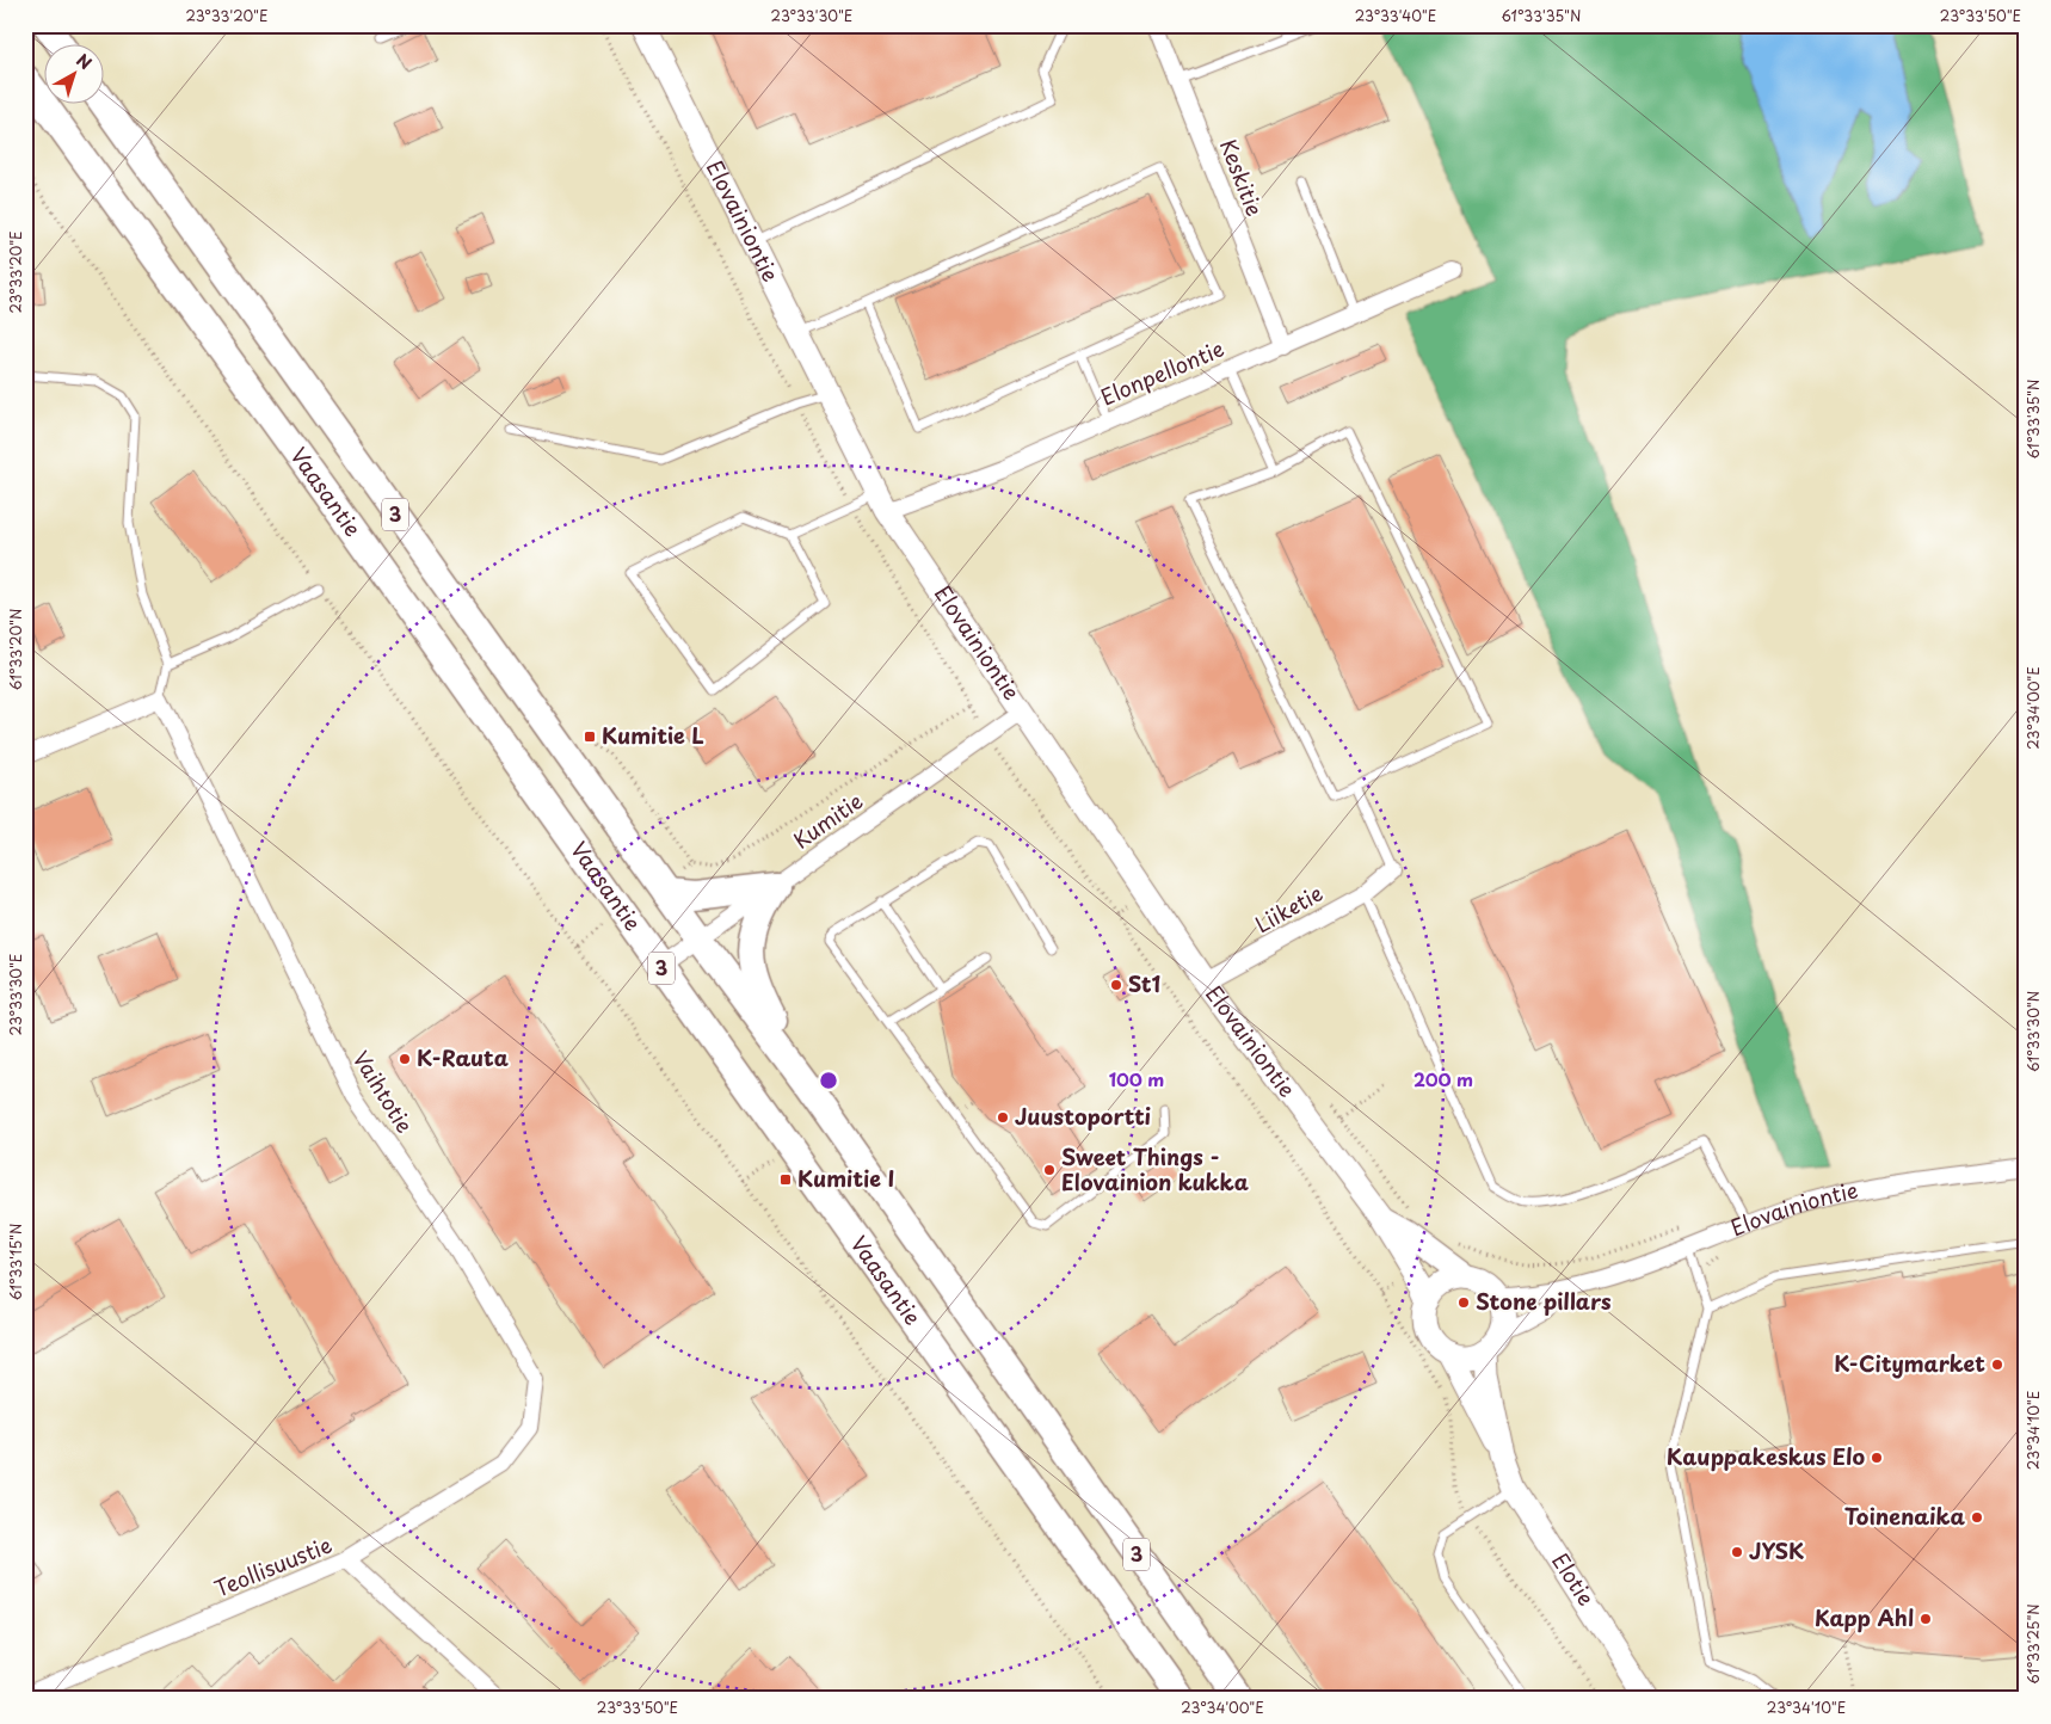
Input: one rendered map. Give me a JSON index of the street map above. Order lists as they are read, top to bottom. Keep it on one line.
{"streets":{"highway":["Vaasantie","3"],"main road":["Elovainiontie","Elotie"],"street":["Keskitie","Elonpellontie","Kumitie","Liiketie","Vaihtotie","Teollisuustie"]},"crossings":[["Keskitie","Elonpellontie"],["Elovainiontie","Elonpellontie"],["Elovainiontie","Kumitie"],["Elovainiontie","Liiketie"],["Elovainiontie","Elotie"],["Vaasantie","Kumitie"],["3","Kumitie"],["Vaihtotie","Teollisuustie"]],"places":{"transit":["Kumitie L","Kumitie I"],"other":["St1","K-Rauta","Juustoportti","Sweet Things - Elovainion kukka","Stone pillars","K-Citymarket","Kauppakeskus Elo","Toinenaika","JYSK","Kapp Ahl"]},"north":"top right","coordinates":["23°33'20\"E","23°33'30\"E","23°33'40\"E","61°33'35\"N","23°33'50\"E","61°33'20\"N","23°34'00\"E","61°33'30\"N","61°33'15\"N","23°34'10\"E","61°33'25\"N"],"rings":["100 m","200 m"]}
